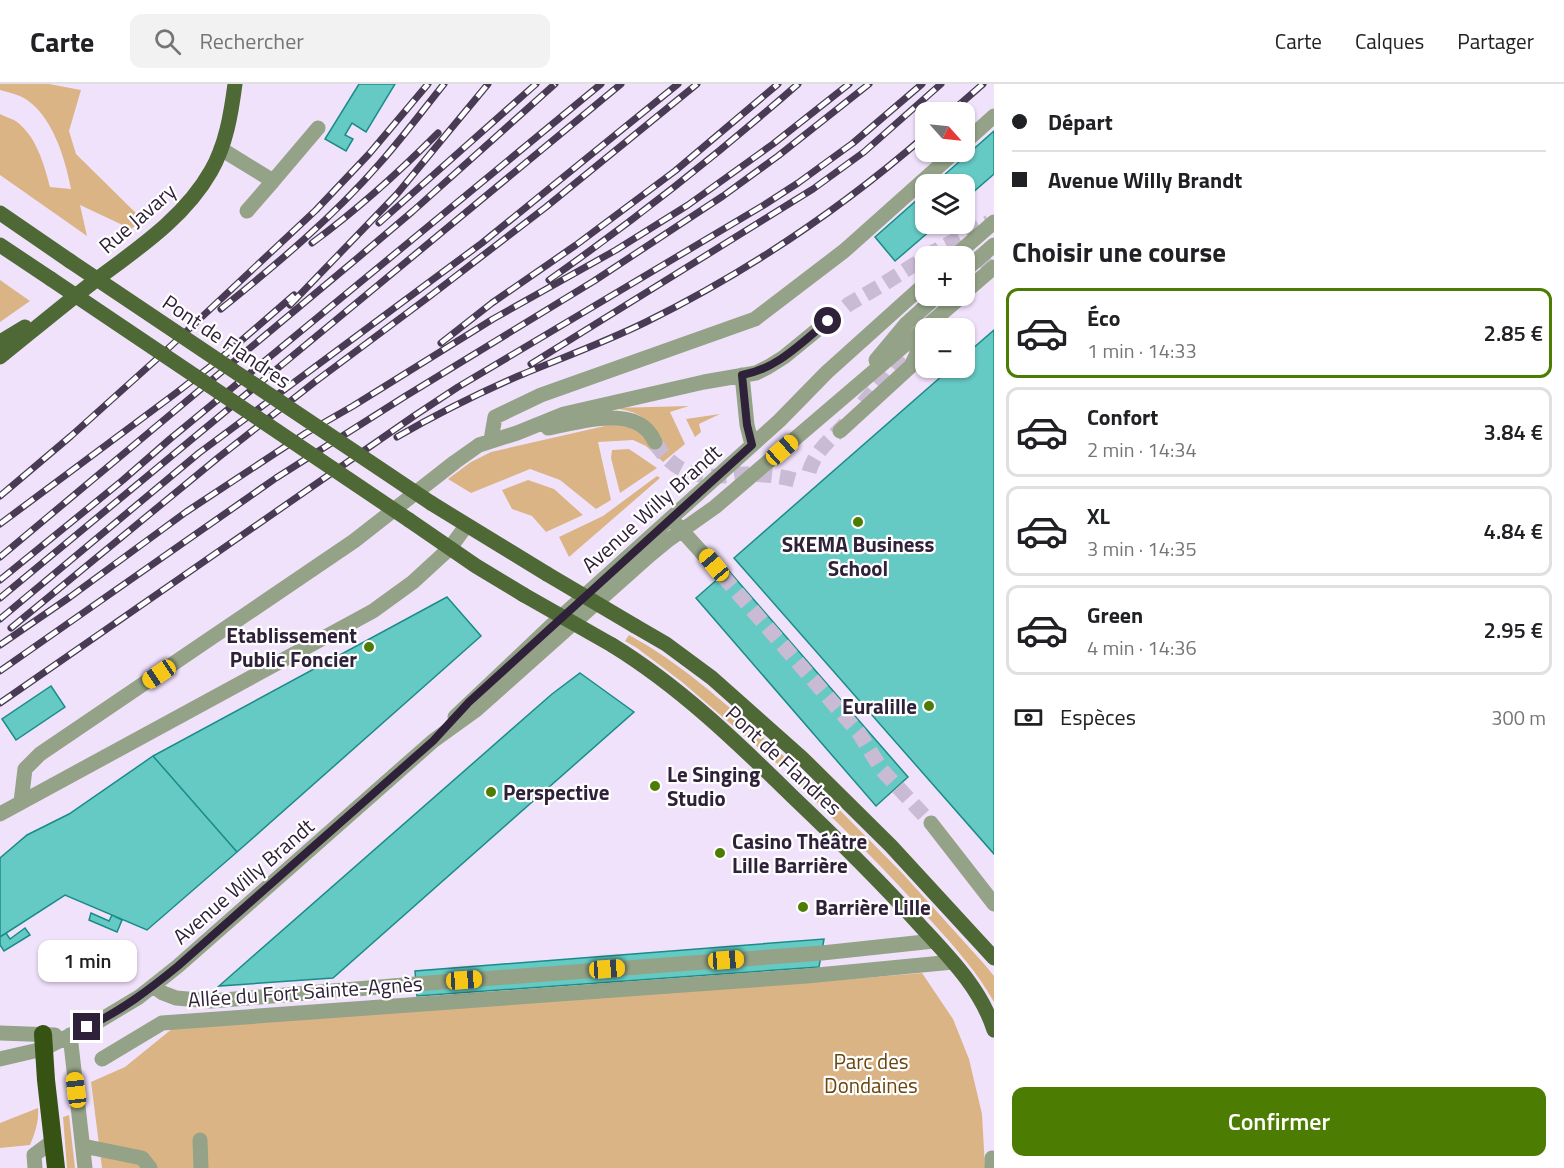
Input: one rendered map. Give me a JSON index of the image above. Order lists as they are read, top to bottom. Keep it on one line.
{"streets":{"main road":["Rue Javary","Pont de Flandres"],"street":["Avenue Willy Brandt","Allée du Fort Sainte-Agnès"]},"crossings":[["Pont de Flandres","Allée du Fort Sainte-Agnès"]],"parks":["Parc des Dondaines"],"places":["SKEMA Business School","Etablissement Public Foncier","Euralille","Le Singing Studio","Perspective","Casino Théâtre Lille Barrière","Barrière Lille"],"north":"bottom right","page":{"header":"Carte","search":"Rechercher","nav":["Carte","Calques","Partager"],"banner":["Départ","Avenue Willy Brandt"],"map_buttons":["+","−"],"heading":"Choisir une course","list":[{"name":"Éco","note":"1 min · 14:33","value":"2.85 €"},{"name":"Confort","note":"2 min · 14:34","value":"3.84 €"},{"name":"XL","note":"3 min · 14:35","value":"4.84 €"},{"name":"Green","note":"4 min · 14:36","value":"2.95 €"}],"pay":["Espèces","300 m"],"bubble":"1 min","buttons":"Confirmer"}}
